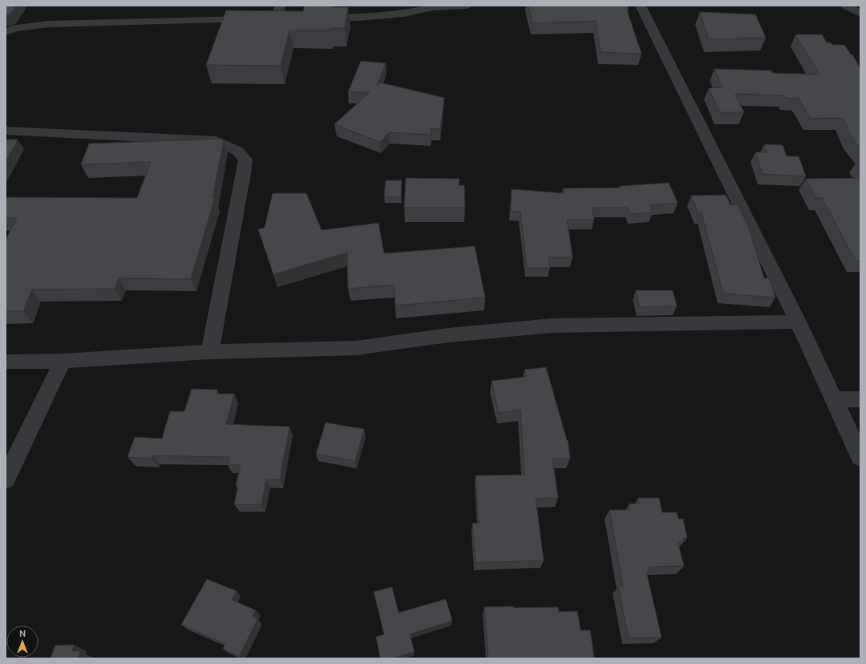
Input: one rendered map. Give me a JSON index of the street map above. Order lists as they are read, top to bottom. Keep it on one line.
{"north":"top"}
